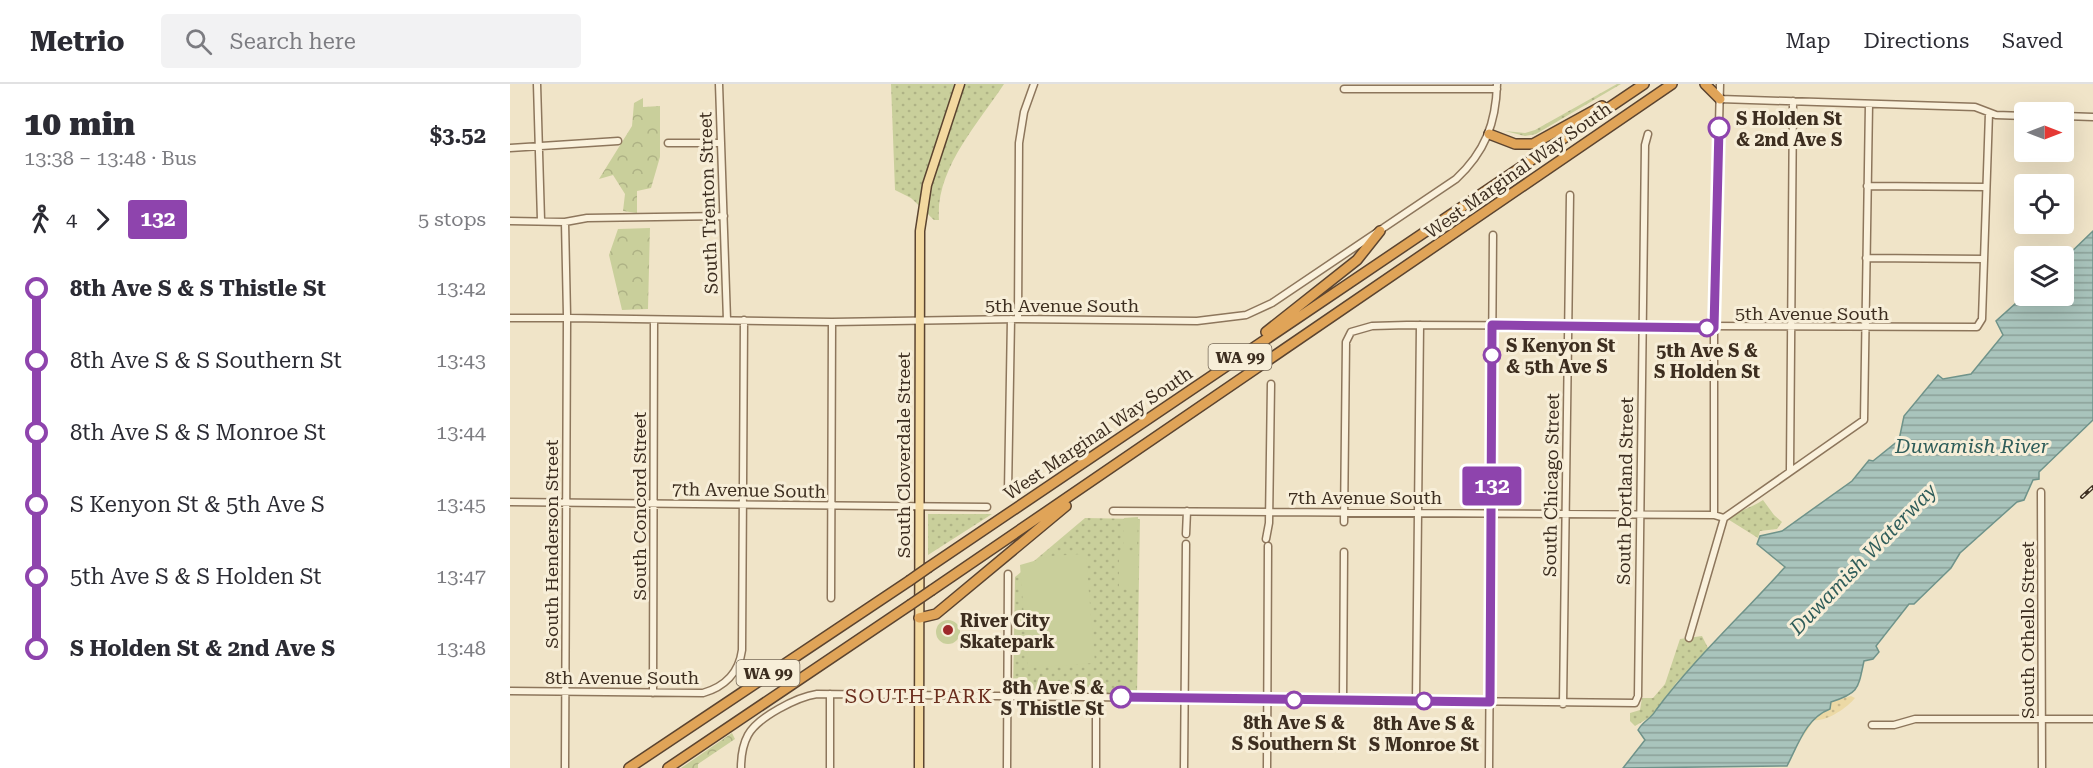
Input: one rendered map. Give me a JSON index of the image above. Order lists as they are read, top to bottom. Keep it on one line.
{"streets":{"highway":["West Marginal Way South","WA 99"],"main road":["South Cloverdale Street"],"street":["South Trenton Street","5th Avenue South","South Chicago Street","7th Avenue South","South Portland Street","South Concord Street","South Henderson Street","South Othello Street","8th Avenue South"]},"crossings":[["South Trenton Street","5th Avenue South"],["5th Avenue South","South Cloverdale Street"],["5th Avenue South","South Chicago Street"],["5th Avenue South","7th Avenue South"],["5th Avenue South","South Portland Street"],["5th Avenue South","South Concord Street"],["5th Avenue South","South Henderson Street"],["South Cloverdale Street","7th Avenue South"],["South Chicago Street","7th Avenue South"],["South Chicago Street","South Portland Street"],["7th Avenue South","South Portland Street"],["7th Avenue South","South Concord Street"],["7th Avenue South","South Henderson Street"],["7th Avenue South","8th Avenue South"],["South Concord Street","8th Avenue South"],["South Henderson Street","8th Avenue South"]],"districts":["SOUTH PARK"],"water":["Duwamish River","Duwamish Waterway"],"places":["S Holden St & 2nd Ave S","5th Ave S & S Holden St","S Kenyon St & 5th Ave S","River City Skatepark","8th Ave S & S Thistle St","8th Ave S & S Southern St","8th Ave S & S Monroe St"],"lines":["bus line 132"],"north":"right","page":{"header":"Metrio","search":"Search here","nav":["Map","Directions","Saved"],"heading":["10 min","13:38 – 13:48 · Bus","$3.52"],"on_map":"132","legs":["4","132","5 stops"],"list":[{"name":"8th Ave S & S Thistle St","value":"13:42"},{"name":"8th Ave S & S Southern St","value":"13:43"},{"name":"8th Ave S & S Monroe St","value":"13:44"},{"name":"S Kenyon St & 5th Ave S","value":"13:45"},{"name":"5th Ave S & S Holden St","value":"13:47"},{"name":"S Holden St & 2nd Ave S","value":"13:48"}]}}
